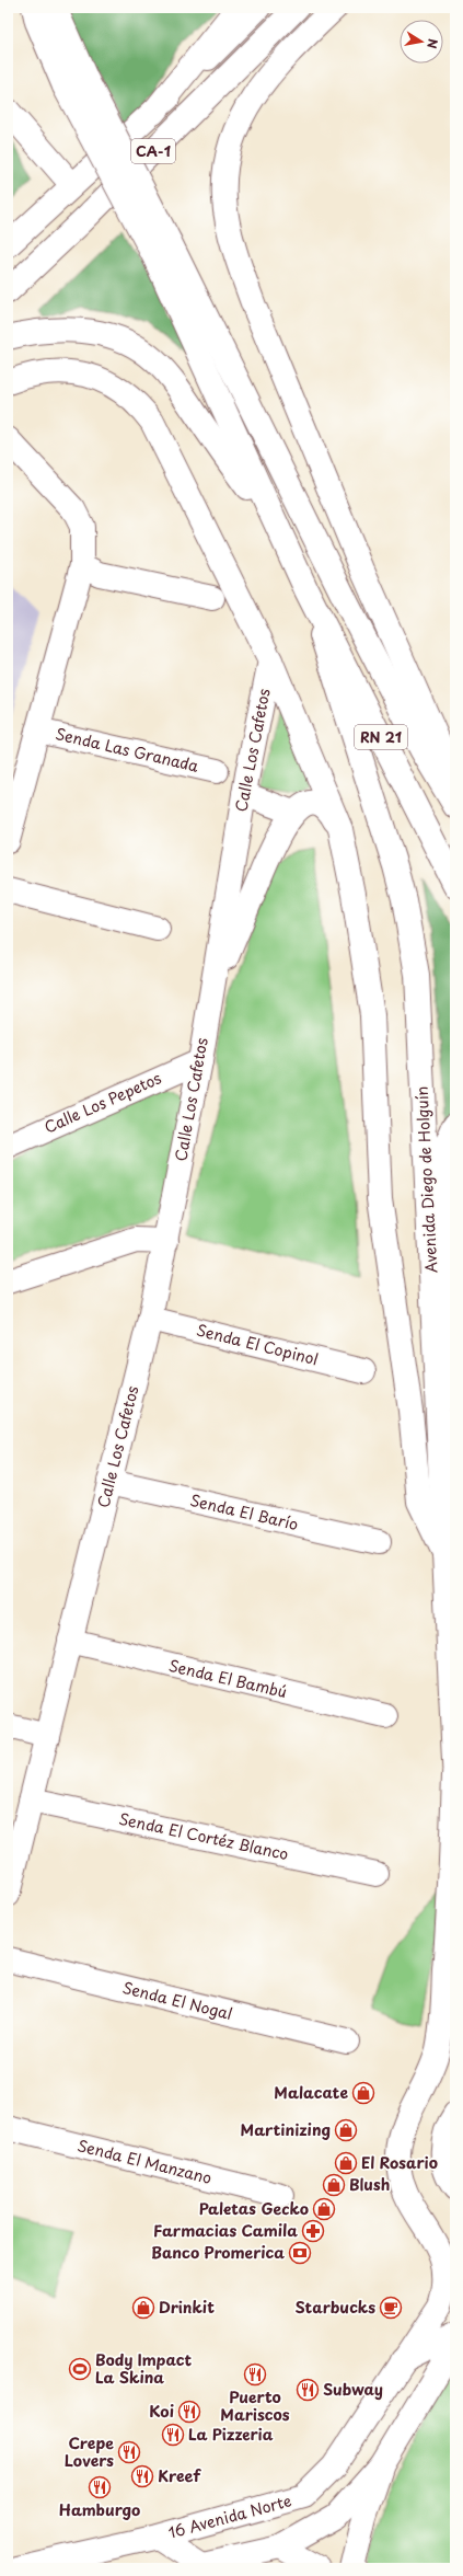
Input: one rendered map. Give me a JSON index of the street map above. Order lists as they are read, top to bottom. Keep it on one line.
{"streets":{"main road":["CA-1","RN 21","Senda Las Granada","Calle Los Cafetos","Calle Los Pepetos","Avenida Diego de Holguín","Senda El Copinol","Senda El Barío","Senda El Bambú","Senda El Cortéz Blanco","Senda El Nogal","Senda El Manzano","16 Avenida Norte"]},"crossings":[["RN 21","Avenida Diego de Holguín"],["Calle Los Cafetos","Calle Los Pepetos"],["Calle Los Cafetos","Senda El Copinol"],["Calle Los Cafetos","Senda El Barío"],["Calle Los Cafetos","Senda El Bambú"],["Calle Los Cafetos","Senda El Cortéz Blanco"],["Avenida Diego de Holguín","16 Avenida Norte"]],"places":{"shop":["Malacate","Martinizing","El Rosario","Blush","Paletas Gecko","Drinkit"],"pharmacy":["Farmacias Camila"],"bank":["Banco Promerica"],"cafe":["Starbucks"],"sports":["Body Impact La Skina"],"restaurant":["Puerto Mariscos","Subway","Koi","La Pizzeria","Crepe Lovers","Kreef","Hamburgo"]},"north":"right"}
